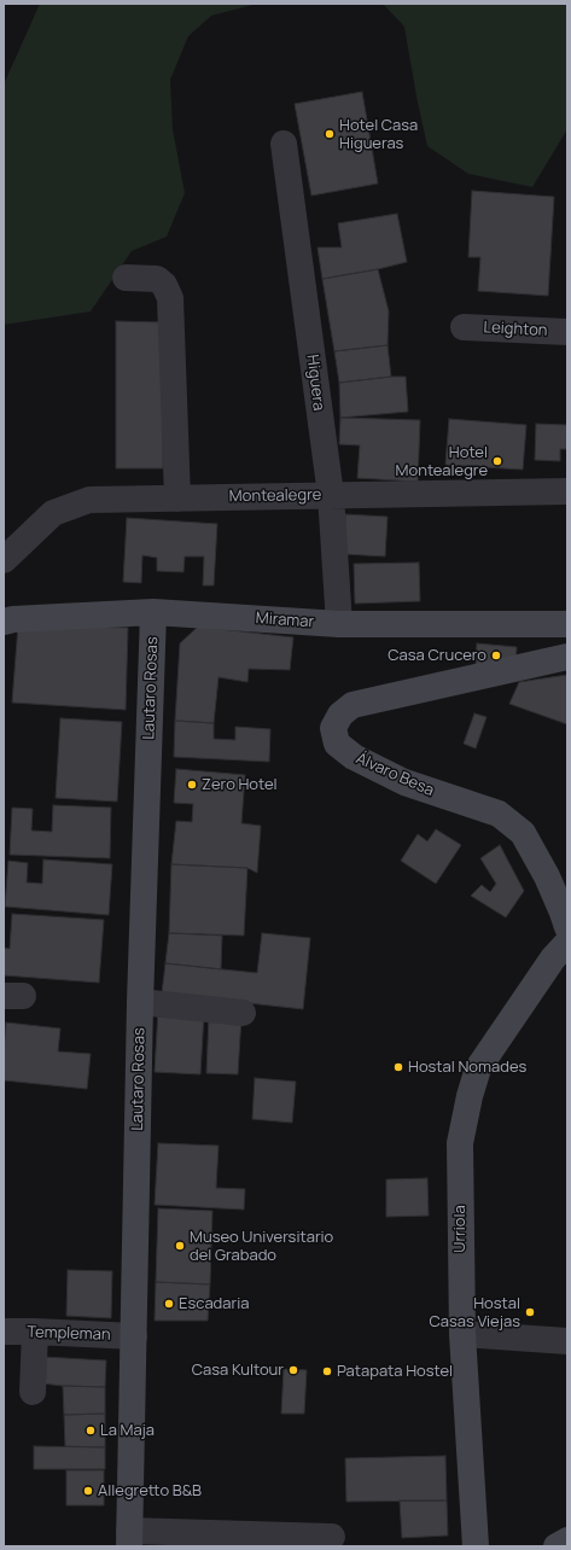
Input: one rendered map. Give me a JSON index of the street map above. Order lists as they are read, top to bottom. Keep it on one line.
{"streets":{"street":["Leighton","Higuera","Montealegre","Miramar","Lautaro Rosas","Álvaro Besa","Urriola","Templeman"]},"crossings":[["Higuera","Montealegre"],["Higuera","Miramar"],["Miramar","Lautaro Rosas"],["Lautaro Rosas","Templeman"]],"places":["Hotel Casa Higueras","Hotel Montealegre","Casa Crucero","Zero Hotel","Hostal Nomades","Museo Universitario del Grabado","Escadaria","Hostal Casas Viejas","Casa Kultour","Patapata Hostel","La Maja","Allegretto B&B"]}
